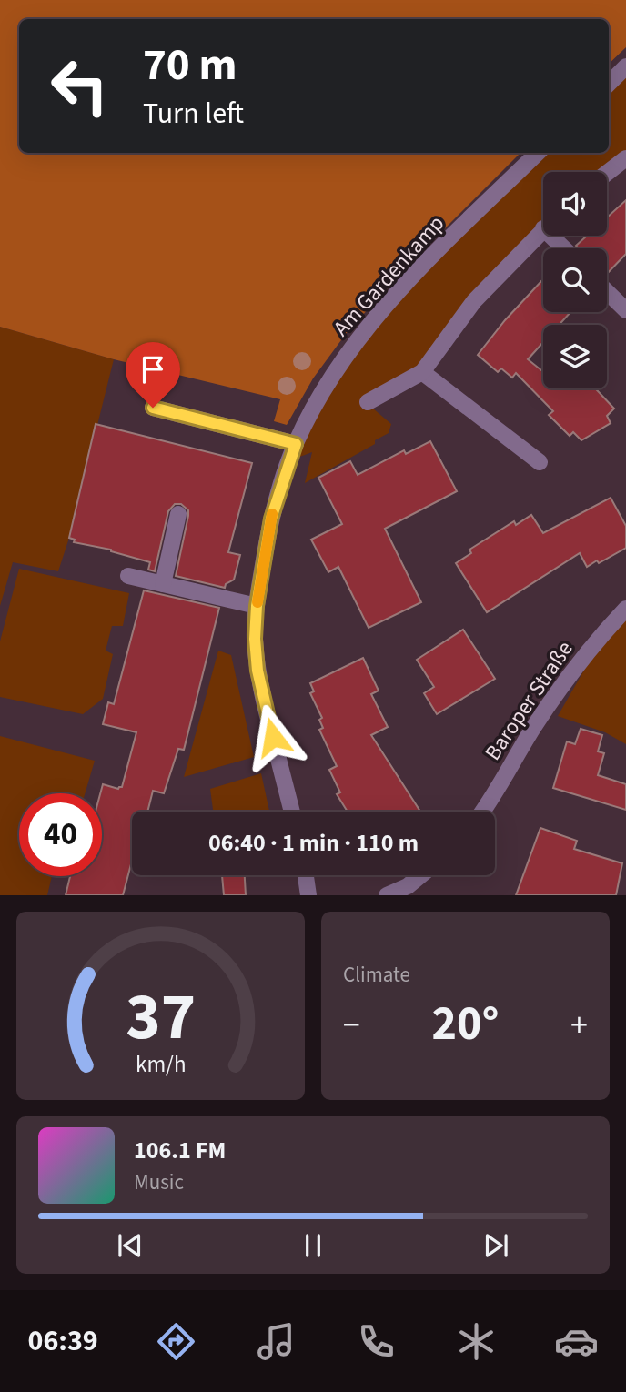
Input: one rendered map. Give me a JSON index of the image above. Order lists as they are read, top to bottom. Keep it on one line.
{"streets":{"street":["Am Gardenkamp","Baroper Straße"]},"page":{"turn":["70 m","Turn left"],"limit":"40","trip":"06:40 · 1 min · 110 m","tile":"Climate","heat":["−","20°","+"],"song":["106.1 FM","Music"],"tabs":"06:39","gauge":["37","km/h"]}}
